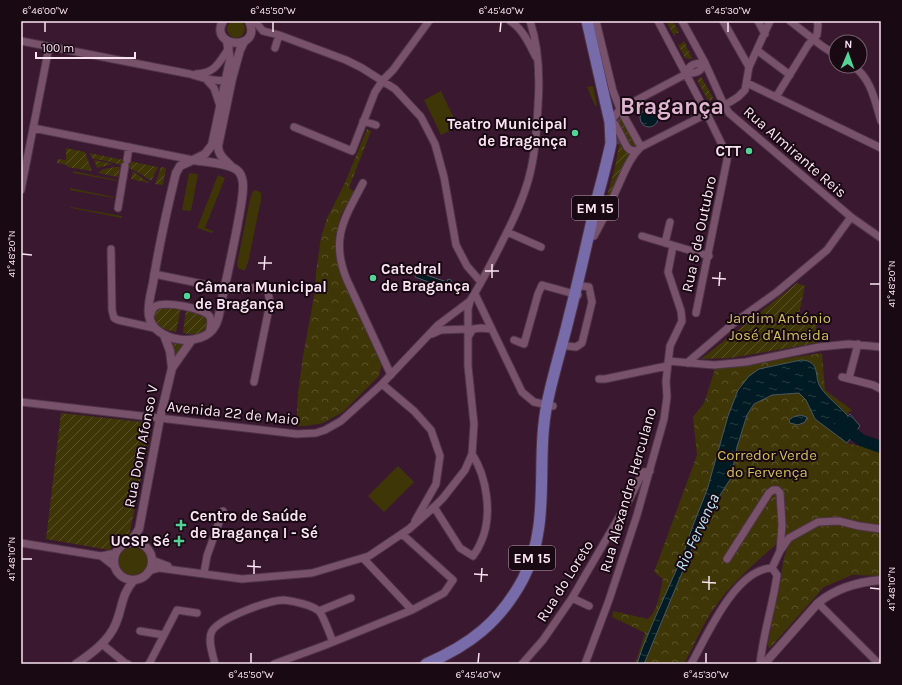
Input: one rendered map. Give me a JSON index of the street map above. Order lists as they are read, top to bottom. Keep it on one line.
{"streets":{"main road":["EM 15"],"street":["Rua Almirante Reis","Rua 5 de Outubro","Avenida 22 de Maio","Rua Dom Afonso V","Rua Alexandre Herculano","Rua do Loreto"]},"crossings":[["Avenida 22 de Maio","Rua Dom Afonso V"],["Rua Alexandre Herculano","Rua do Loreto"]],"districts":["Bragança"],"water":["Rio Fervença"],"parks":["Jardim António José d'Almeida","Corredor Verde do Fervença"],"places":{"other":["Teatro Municipal de Bragança","CTT","Catedral de Bragança","Câmara Municipal de Bragança"],"health":["Centro de Saúde de Bragança I - Sé","UCSP Sé"]},"scale_bar":"100 m","north":"top","coordinates":["6°46'00\"W","6°45'50\"W","6°45'40\"W","6°45'30\"W","41°48'20\"N","41°48'10\"N"]}
